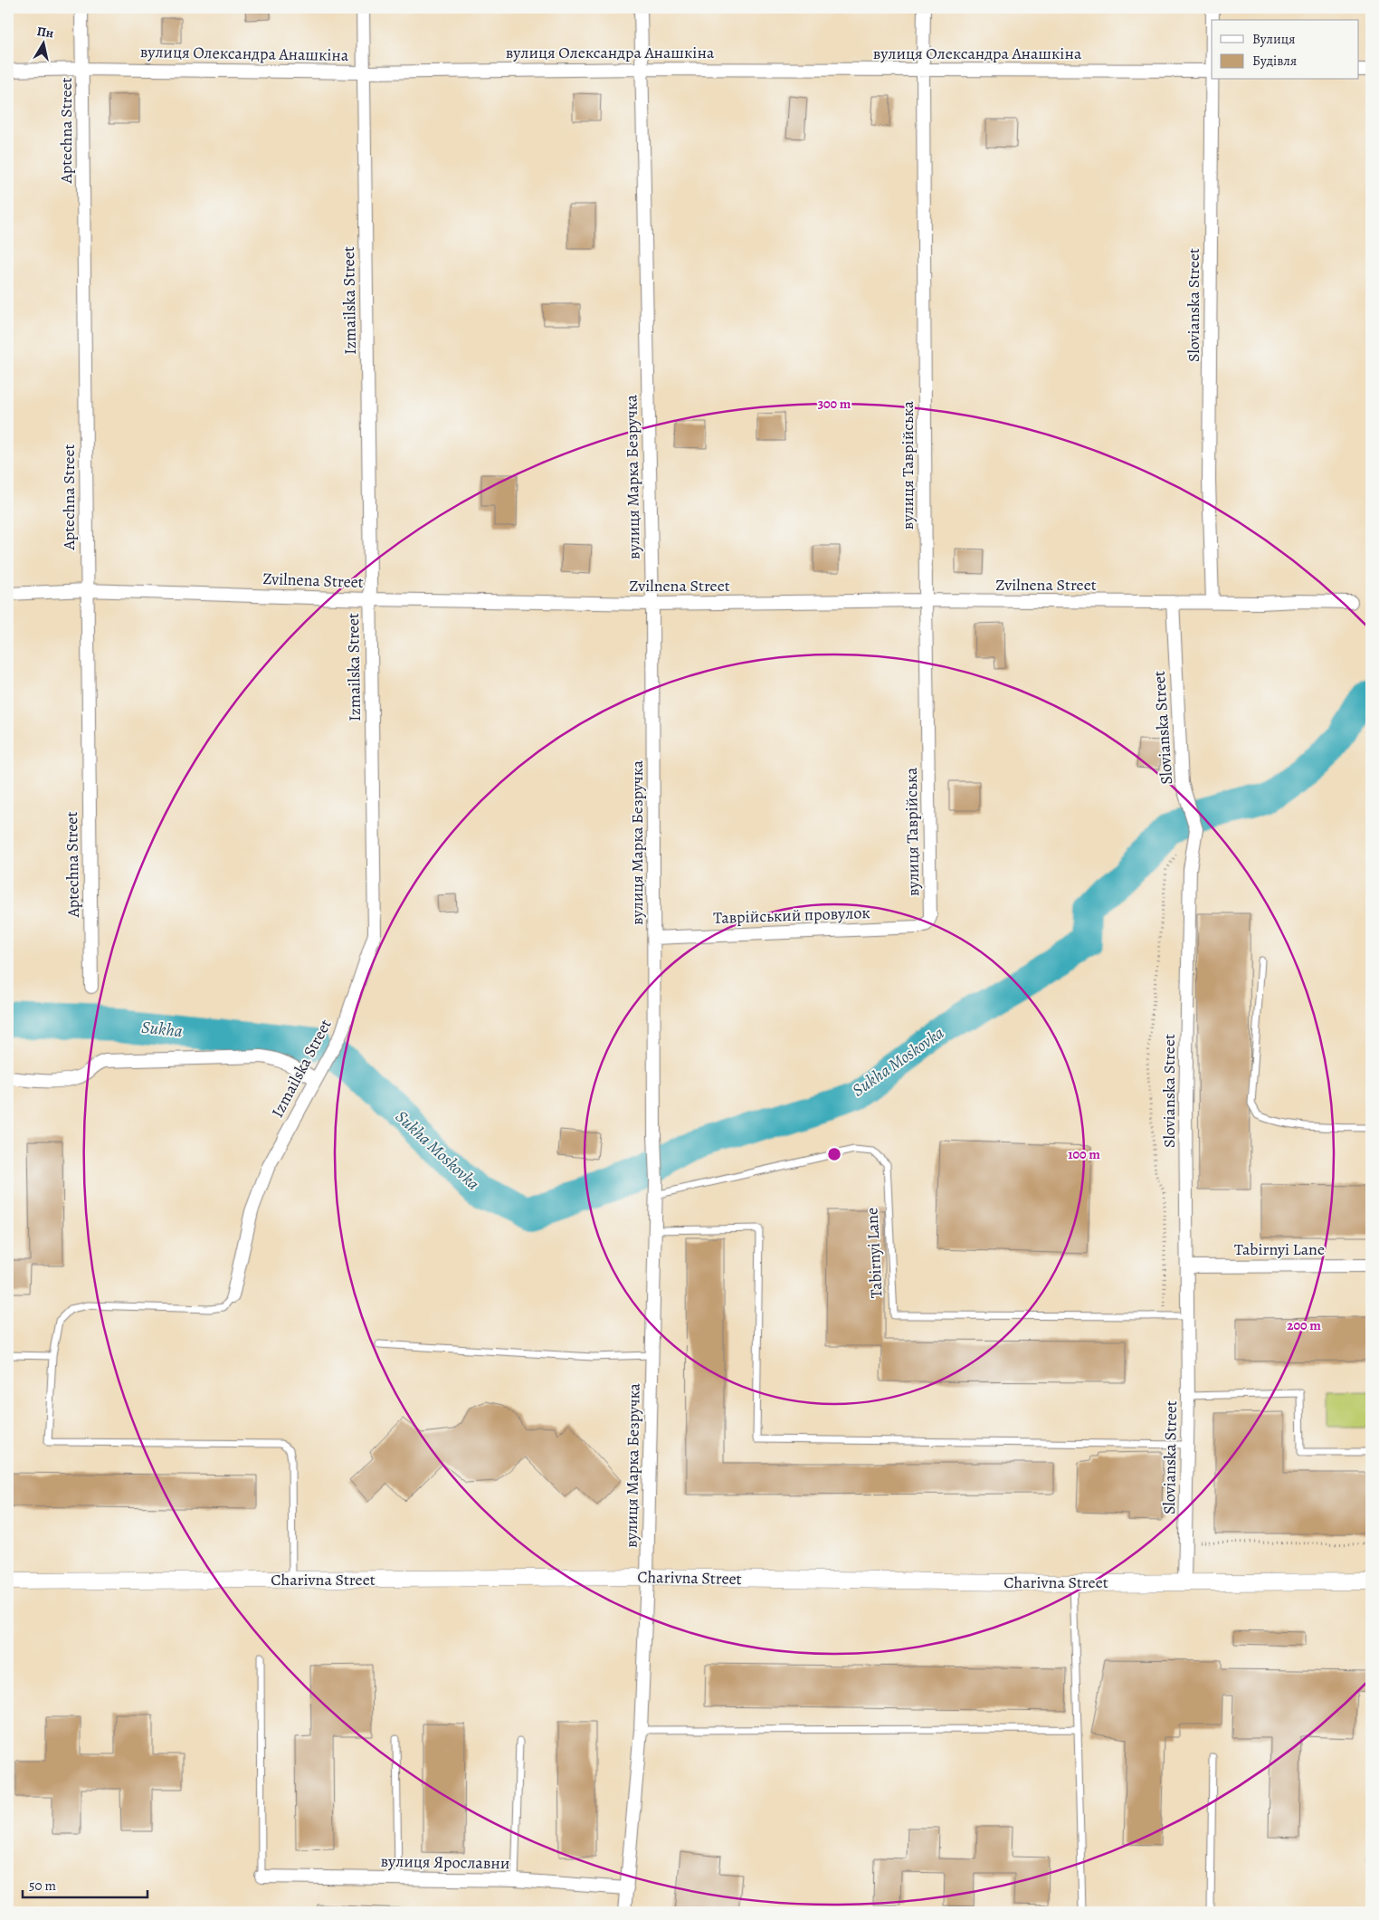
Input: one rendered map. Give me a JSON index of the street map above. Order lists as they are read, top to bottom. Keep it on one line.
{"streets":{"street":["вулиця Олександра Анашкіна","Aptechna Street","Izmailska Street","Slovianska Street","вулиця Таврійська","вулиця Марка Безручка","Zvilnena Street","Таврійський провулок","Tabirnyi Lane","Charivna Street","вулиця Ярославни"]},"crossings":[["вулиця Олександра Анашкіна","Aptechna Street"],["вулиця Олександра Анашкіна","Izmailska Street"],["вулиця Олександра Анашкіна","вулиця Таврійська"],["вулиця Олександра Анашкіна","вулиця Марка Безручка"],["Aptechna Street","Zvilnena Street"],["Izmailska Street","Zvilnena Street"],["Slovianska Street","Zvilnena Street"],["Slovianska Street","Tabirnyi Lane"],["Slovianska Street","Charivna Street"],["вулиця Таврійська","Zvilnena Street"],["вулиця Таврійська","Таврійський провулок"],["вулиця Марка Безручка","Zvilnena Street"],["вулиця Марка Безручка","Таврійський провулок"],["вулиця Марка Безручка","Tabirnyi Lane"],["вулиця Марка Безручка","Charivna Street"],["вулиця Марка Безручка","вулиця Ярославни"]],"water":["Sukha","Sukha Moskovka"],"legend":["Вулиця","Будівля"],"scale_bar":"50 m","north":"top","rings":["300 m","100 m","200 m"]}
